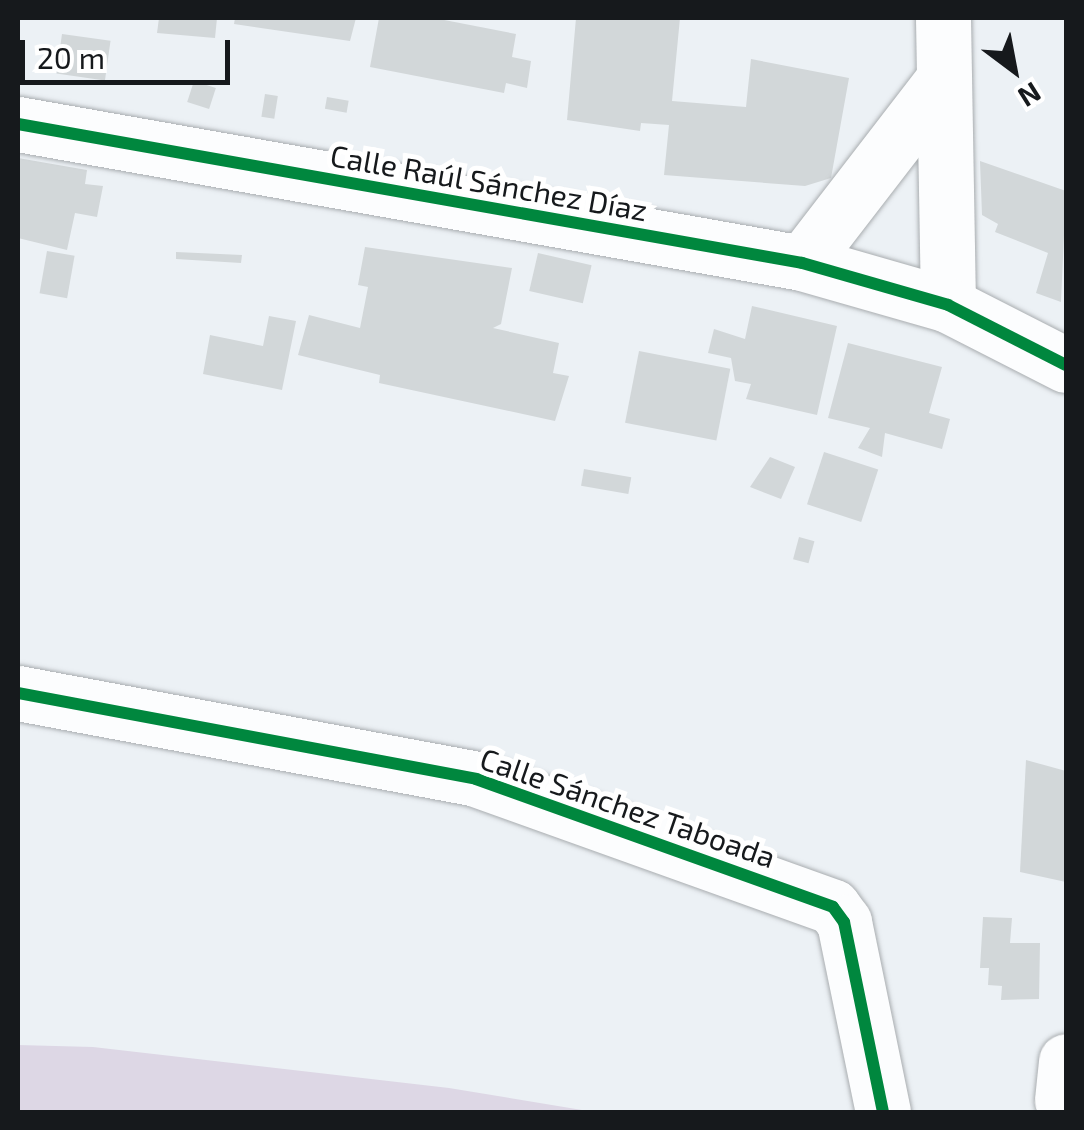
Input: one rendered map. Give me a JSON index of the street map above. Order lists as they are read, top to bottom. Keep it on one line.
{"streets":{"street":["Calle Raúl Sánchez Díaz","Calle Sánchez Taboada"]},"scale_bar":"20 m","north":"bottom right"}
